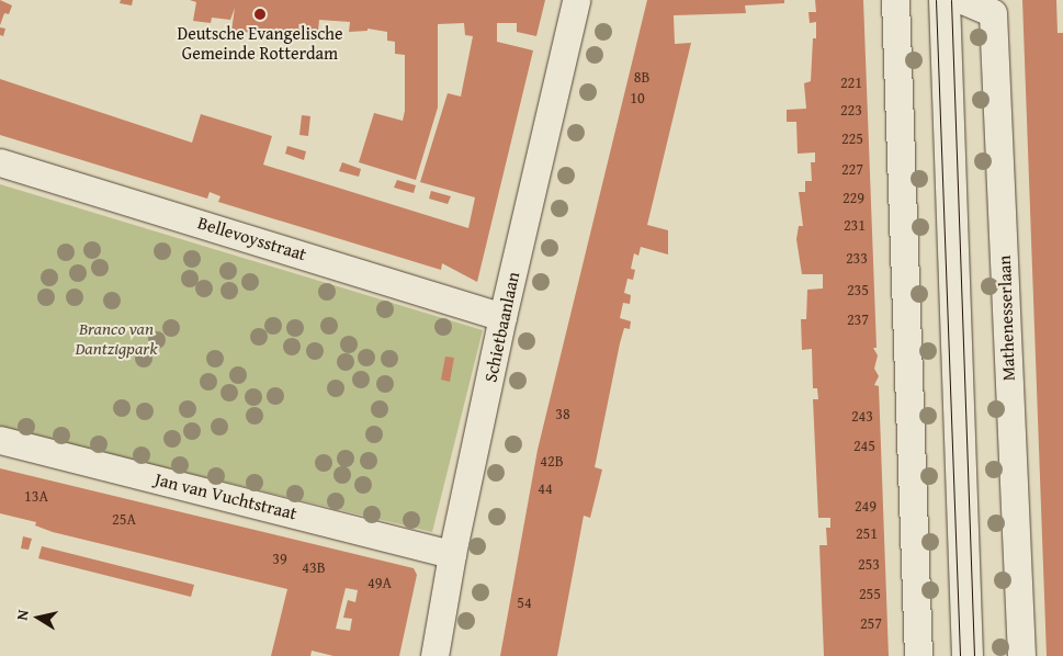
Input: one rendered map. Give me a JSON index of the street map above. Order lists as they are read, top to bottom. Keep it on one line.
{"streets":{"street":["Bellevoysstraat","Mathenesserlaan","Schietbaanlaan","Jan van Vuchtstraat"]},"crossings":[["Bellevoysstraat","Schietbaanlaan"],["Schietbaanlaan","Jan van Vuchtstraat"]],"parks":["Branco van Dantzigpark"],"places":["Deutsche Evangelische Gemeinde Rotterdam"],"house_numbers":["8B","221","10","223","225","227","229","231","233","235","237","38","243","245","42B","44","13A","249","25A","251","39","253","43B","49A","255","54","257"],"north":"left"}
